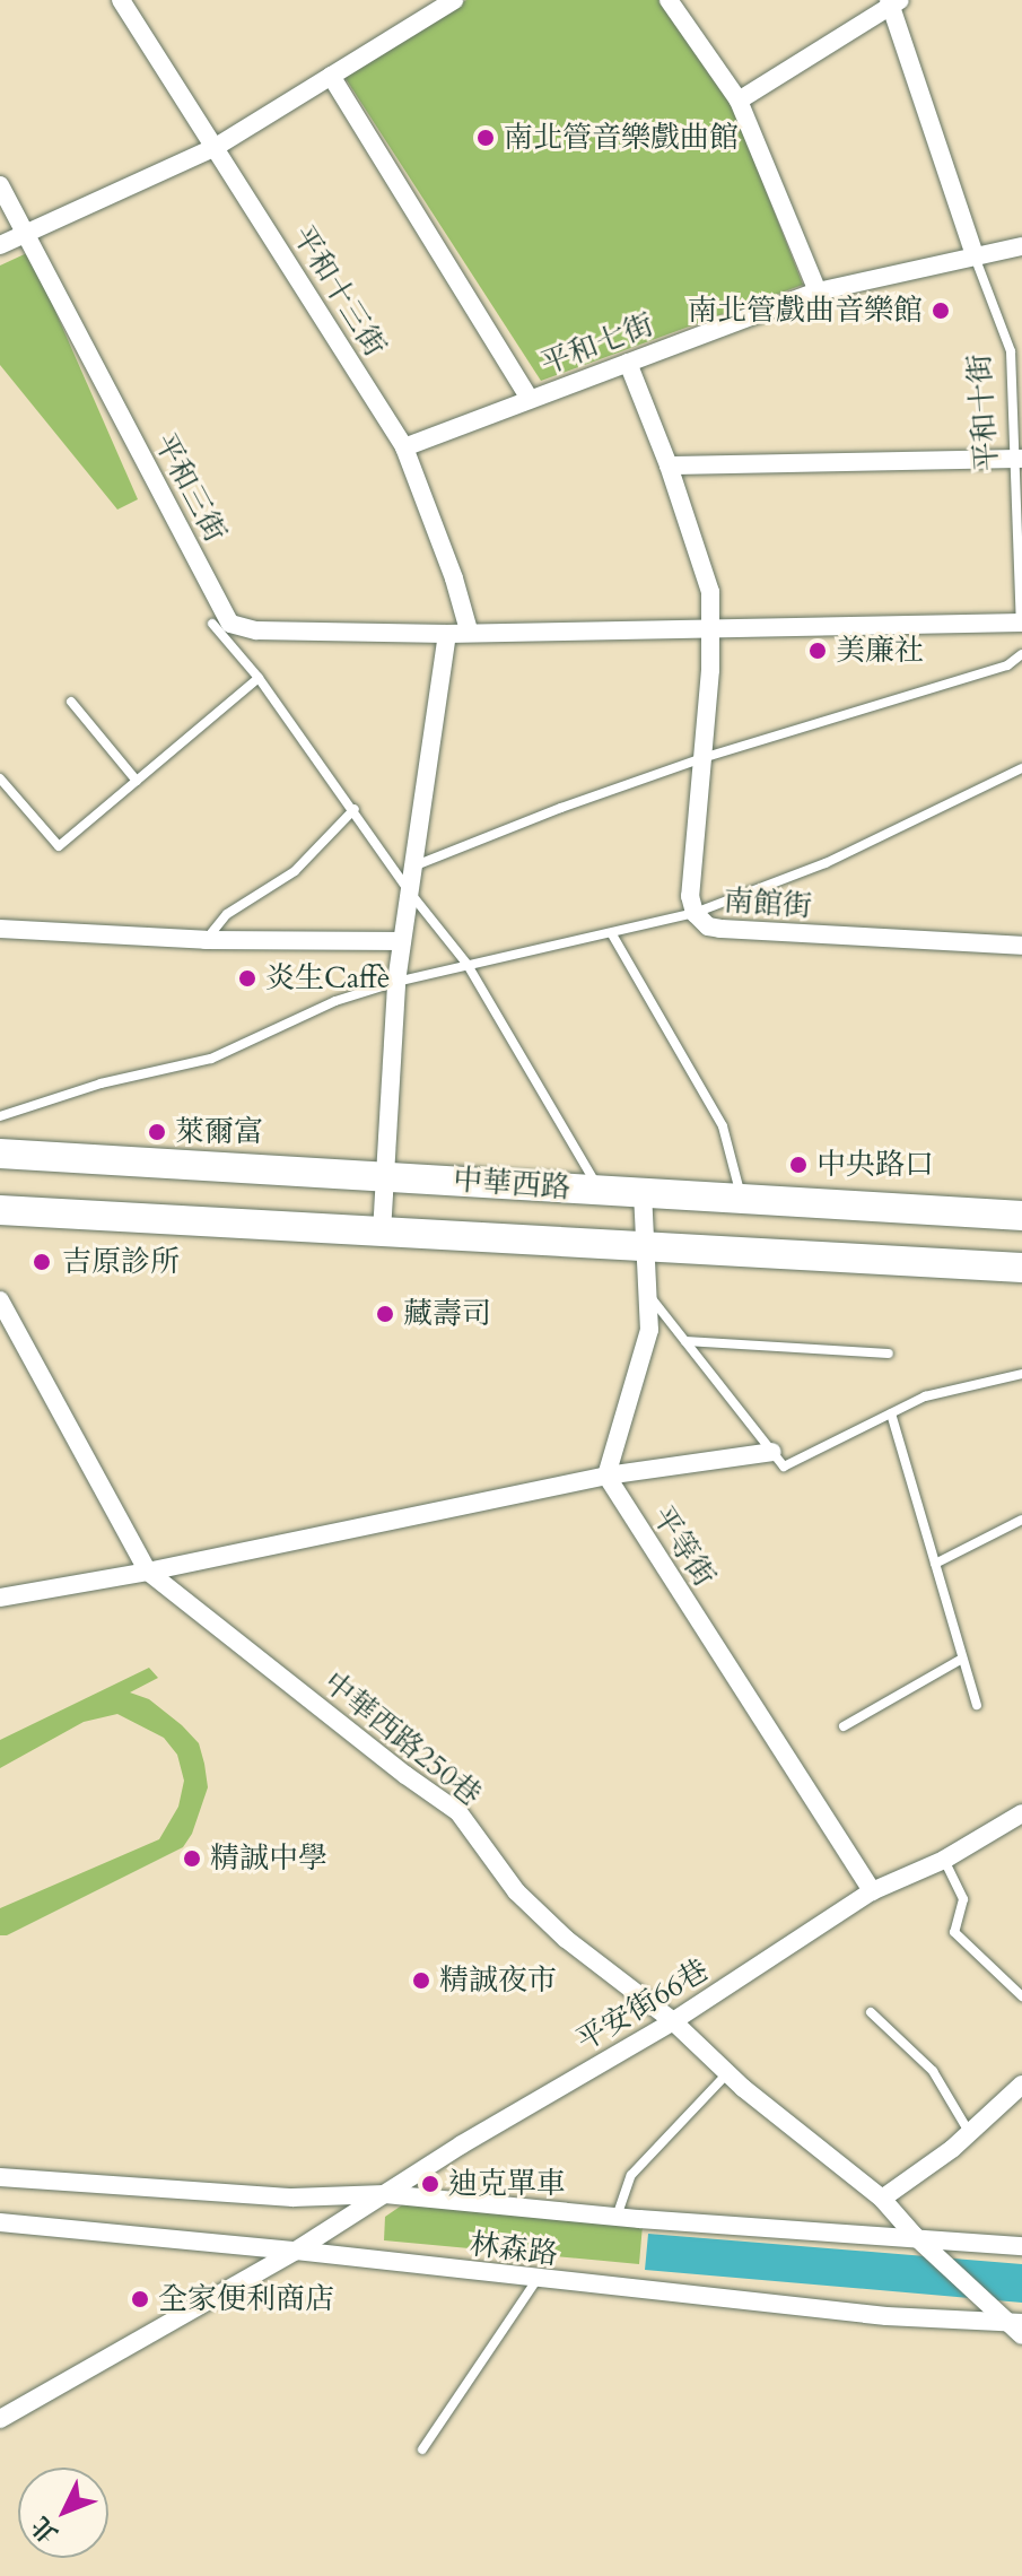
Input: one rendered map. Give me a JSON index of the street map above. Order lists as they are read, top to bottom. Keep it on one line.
{"streets":{"main road":["中華西路"],"street":["平和十三街","平和七街","平和十街","平和三街","南館街","平等街","中華西路250巷","平安街66巷","林森路"]},"crossings":[["平和十三街","平和七街"],["平和七街","平和十街"],["平和七街","南館街"],["平等街","平安街66巷"],["中華西路250巷","平安街66巷"],["中華西路250巷","林森路"],["平安街66巷","林森路"]],"places":["南北管音樂戲曲館","南北管戲曲音樂館","美廉社","炎生Caffè","萊爾富","中央路口","吉原診所","藏壽司","精誠中學","精誠夜市","迪克單車","全家便利商店"],"north":"bottom left"}
